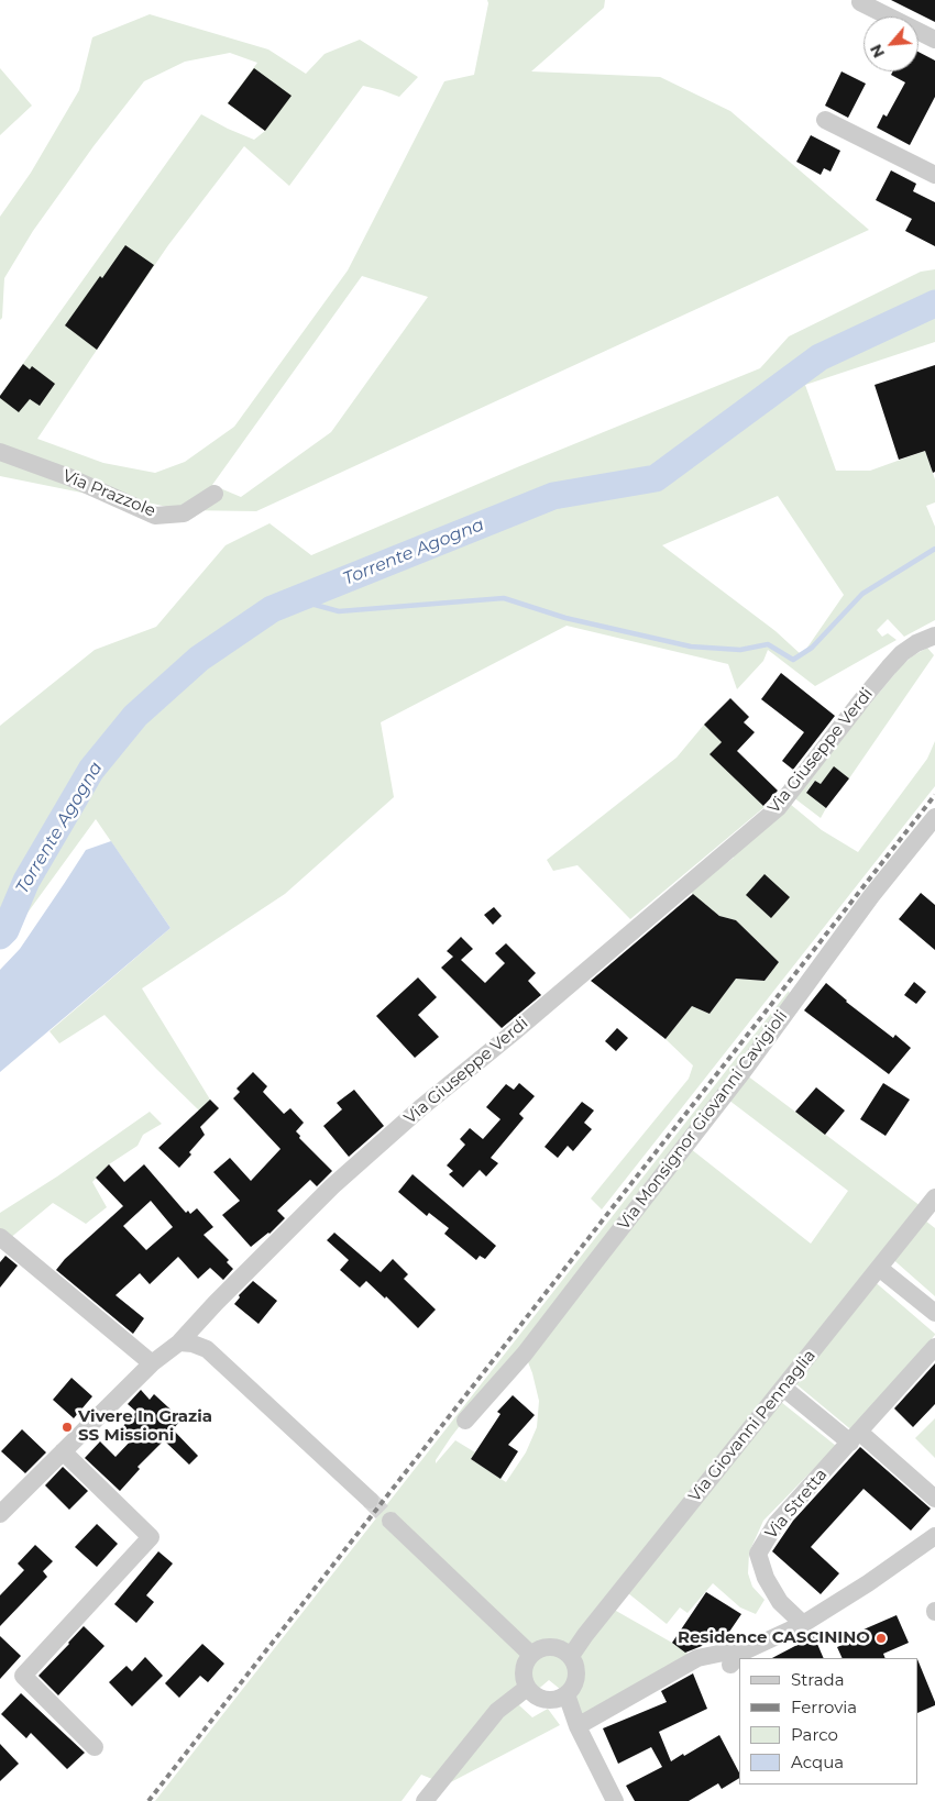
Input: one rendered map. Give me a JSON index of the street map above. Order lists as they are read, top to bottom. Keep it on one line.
{"streets":{"street":["Via Prazzole","Via Giuseppe Verdi","Via Monsignor Giovanni Cavigioli","Via Giovanni Pennaglia","Via Stretta"]},"water":["Torrente Agogna"],"places":["Vivere In Grazia SS Missioni","Residence CASCININO"],"legend":["Strada","Ferrovia","Parco","Acqua"],"north":"bottom left"}
